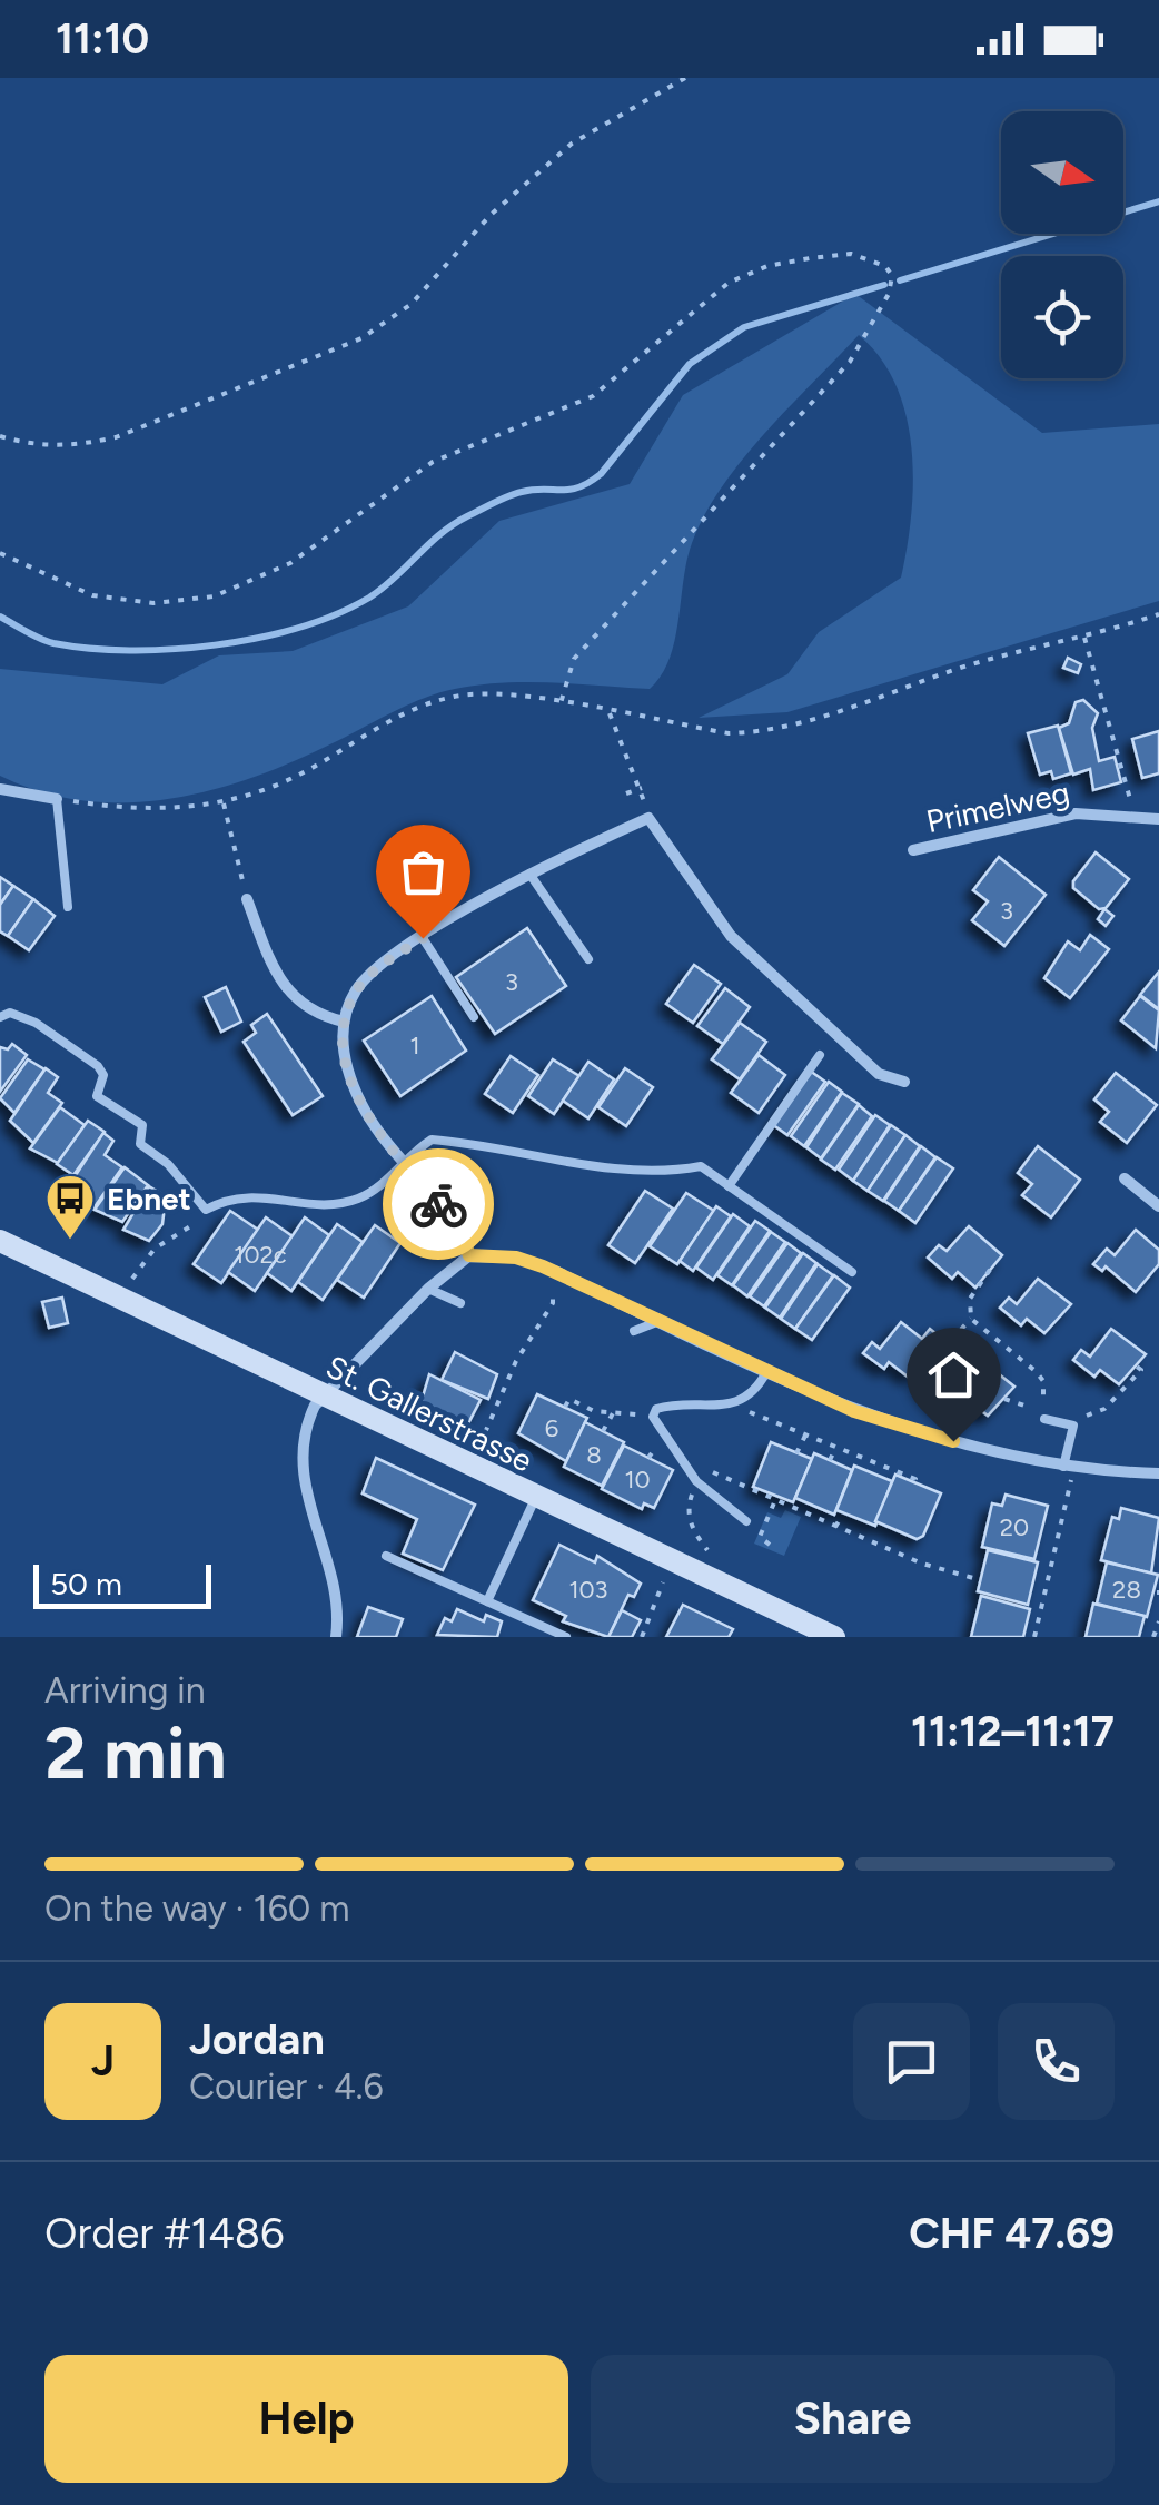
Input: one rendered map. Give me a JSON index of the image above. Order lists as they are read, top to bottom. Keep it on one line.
{"streets":{"street":["Primelweg","St. Gallerstrasse"]},"places":{"bus stop":["Ebnet"]},"house_numbers":["3","3","1","102c","6","8","10","20","103","28"],"scale_bar":"50 m","north":"right","page":{"status":"11:10","scale":"50 m","heading":["2 min","Arriving in","11:12–11:17"],"panel":["Jordan","Courier · 4.6","Order #1486","CHF 47.69"],"bar":"On the way · 160 m","round":"J","buttons":["Help","Share"]}}
